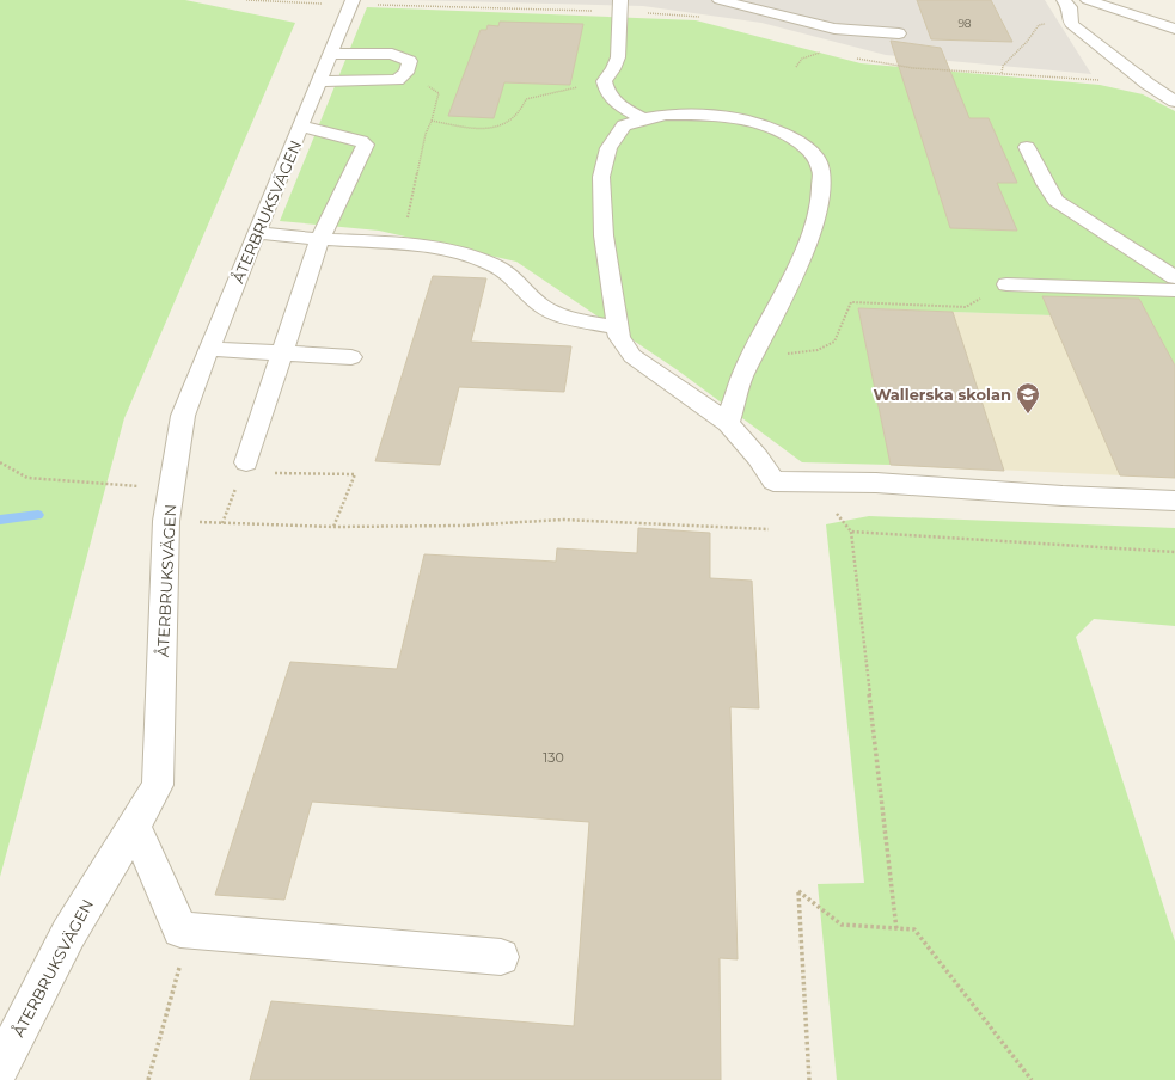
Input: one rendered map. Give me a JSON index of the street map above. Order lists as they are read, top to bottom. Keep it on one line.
{"streets":{"street":["ÅTERBRUKSVÄGEN"]},"places":{"school or university":["Wallerska skolan"]},"house_numbers":["98","130"]}
